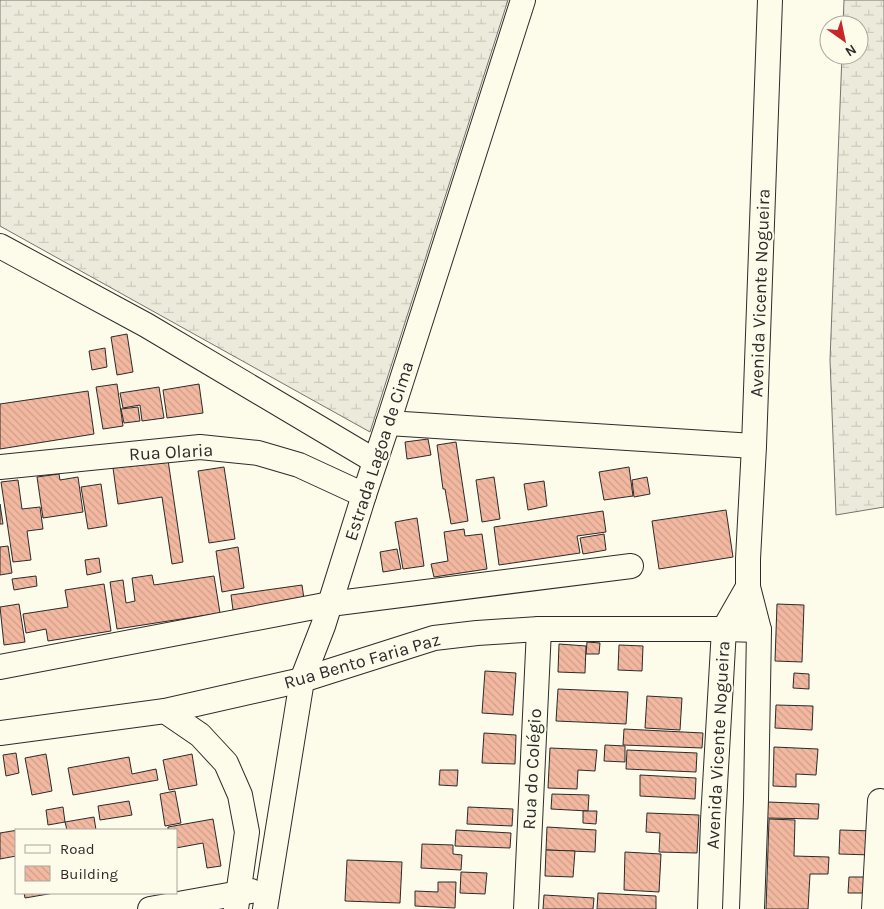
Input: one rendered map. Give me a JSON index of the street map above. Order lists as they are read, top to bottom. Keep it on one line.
{"streets":{"street":["Avenida Vicente Nogueira","Estrada Lagoa de Cima","Rua Olaria","Rua Bento Faria Paz","Rua do Colégio"]},"crossings":[["Avenida Vicente Nogueira","Rua Bento Faria Paz"],["Estrada Lagoa de Cima","Rua Olaria"],["Estrada Lagoa de Cima","Rua Bento Faria Paz"],["Rua Bento Faria Paz","Rua do Colégio"]],"legend":["Road","Building"],"north":"bottom right"}
